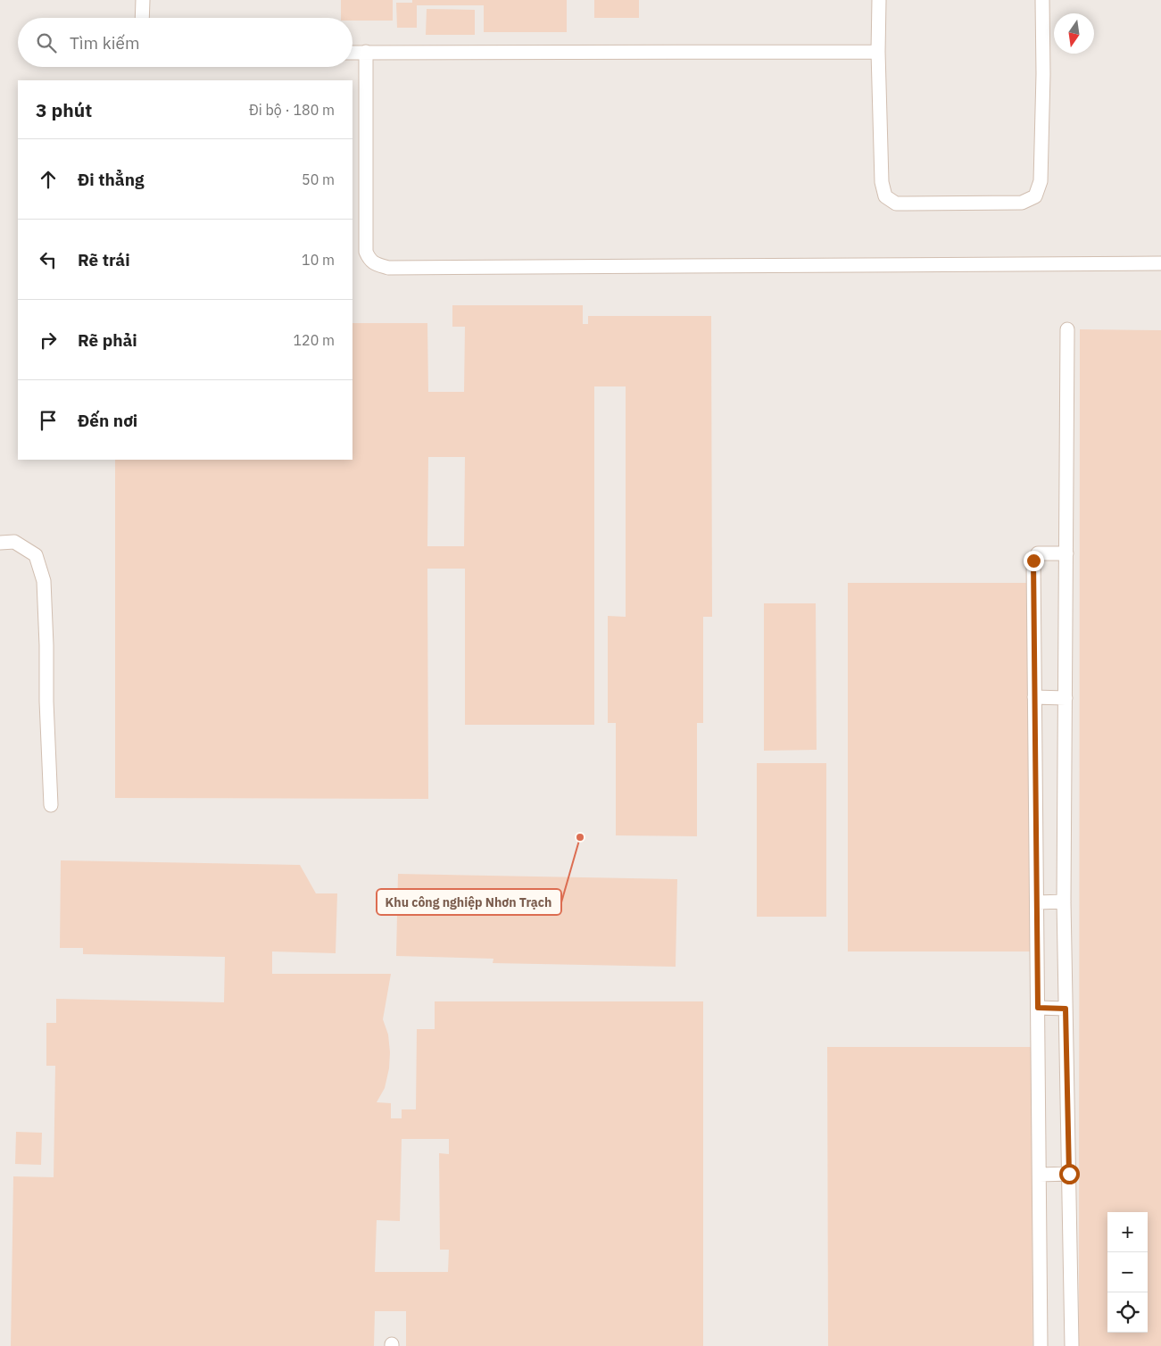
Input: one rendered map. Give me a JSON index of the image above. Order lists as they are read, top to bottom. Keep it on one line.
{"places":["Khu công nghiệp Nhơn Trạch"],"north":"bottom","page":{"search":"Tìm kiếm","heading":["3 phút","Đi bộ · 180 m"],"list":[["Đi thẳng","50 m"],["Rẽ trái","10 m"],["Rẽ phải","120 m"],"Đến nơi"],"map_buttons":["+","−"]}}
